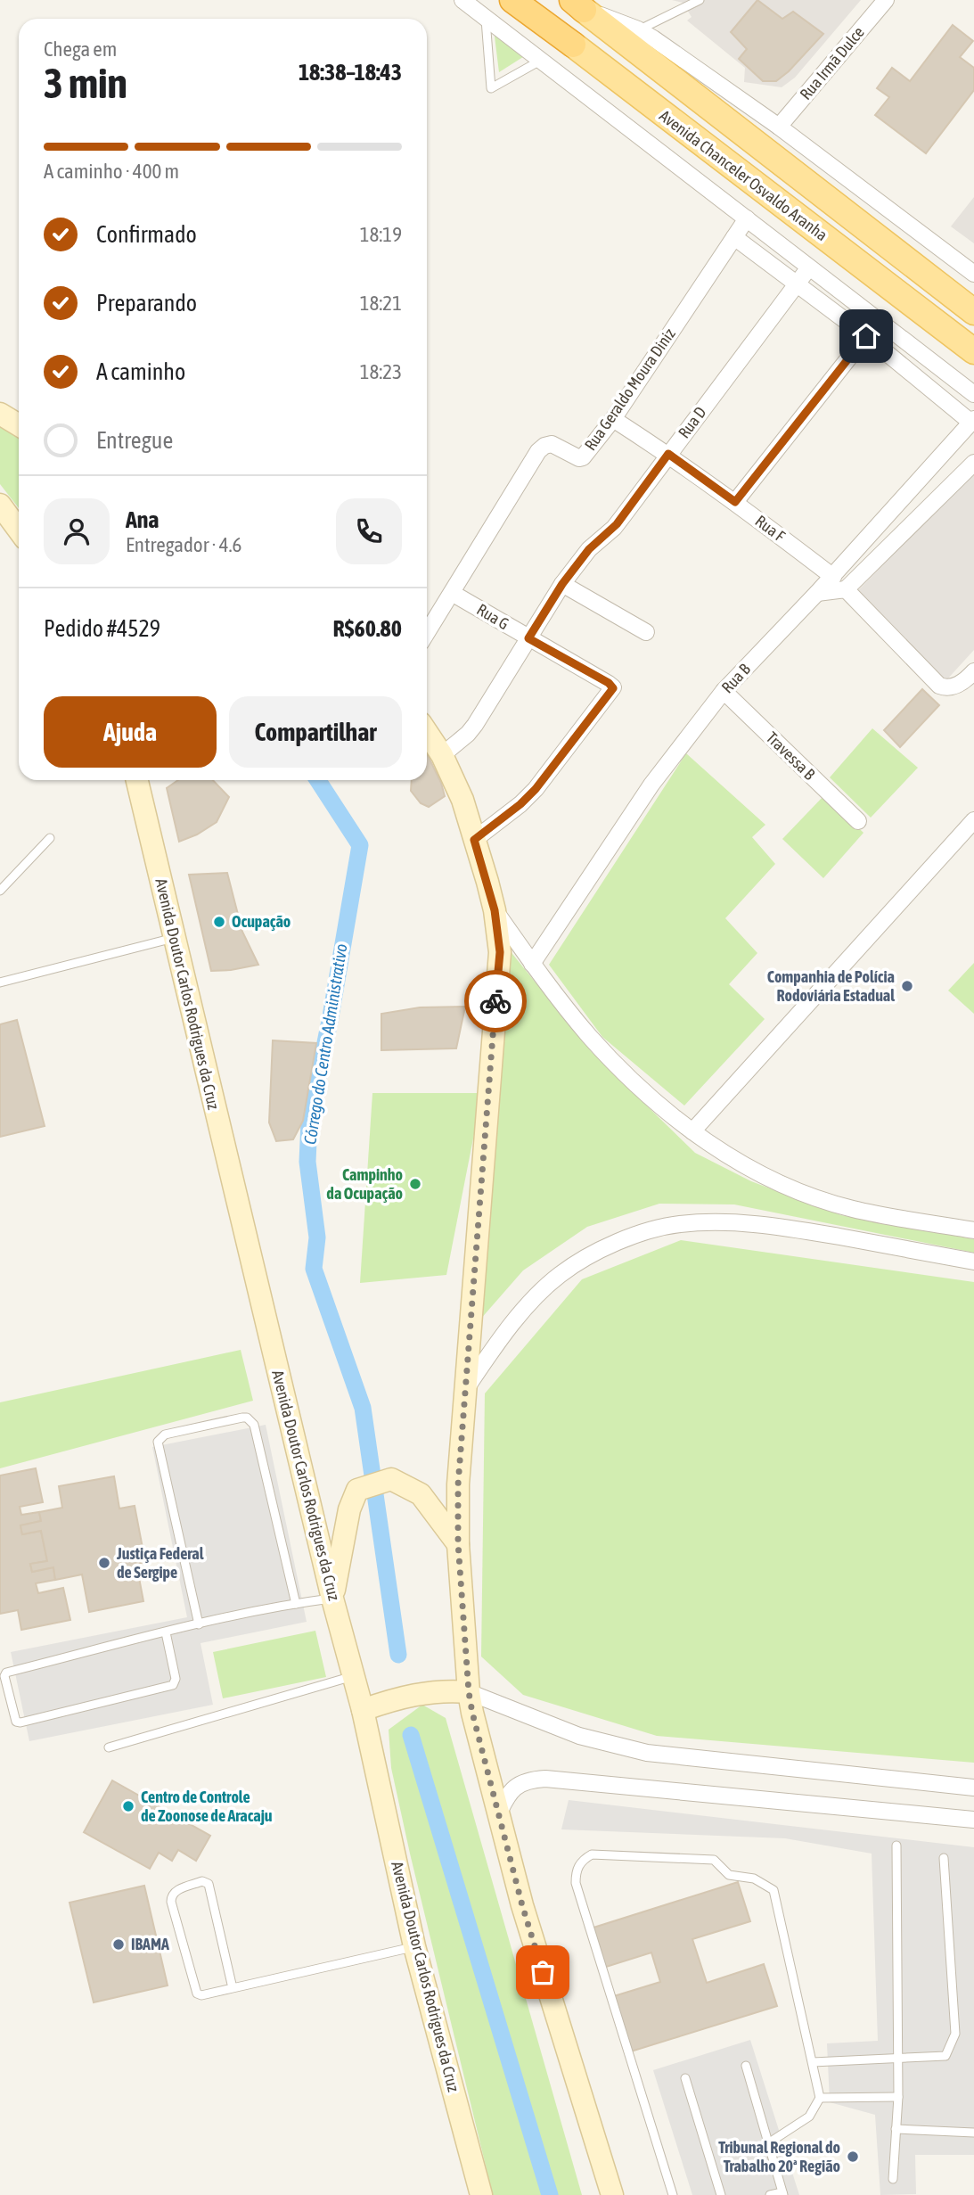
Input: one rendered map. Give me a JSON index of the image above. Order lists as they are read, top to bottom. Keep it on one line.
{"streets":{"highway":["Avenida Chanceler Osvaldo Aranha"],"main road":["Avenida Doutor Carlos Rodrigues da Cruz"],"street":["Rua Irmã Dulce","Rua Geraldo Moura Diniz","Rua D","Rua F","Rua G","Rua B","Travessa B"]},"crossings":[["Rua Geraldo Moura Diniz","Rua F"],["Rua Geraldo Moura Diniz","Rua G"],["Rua D","Rua F"],["Rua D","Rua G"],["Rua F","Rua B"],["Rua B","Travessa B"]],"water":["Córrego do Centro Administrativo"],"places":["Ocupação","Companhia de Polícia Rodoviária Estadual","Campinho da Ocupação","Justiça Federal de Sergipe","Centro de Controle de Zoonose de Aracaju","IBAMA","Tribunal Regional do Trabalho 20ª Região"],"page":{"heading":["3 min","Chega em","18:38–18:43"],"panel":["Ana","Entregador · 4.6","Pedido #4529","R$60.80"],"bar":"A caminho · 400 m","list":[["Confirmado","18:19"],["Preparando","18:21"],["A caminho","18:23"],"Entregue"],"buttons":["Ajuda","Compartilhar"]}}
